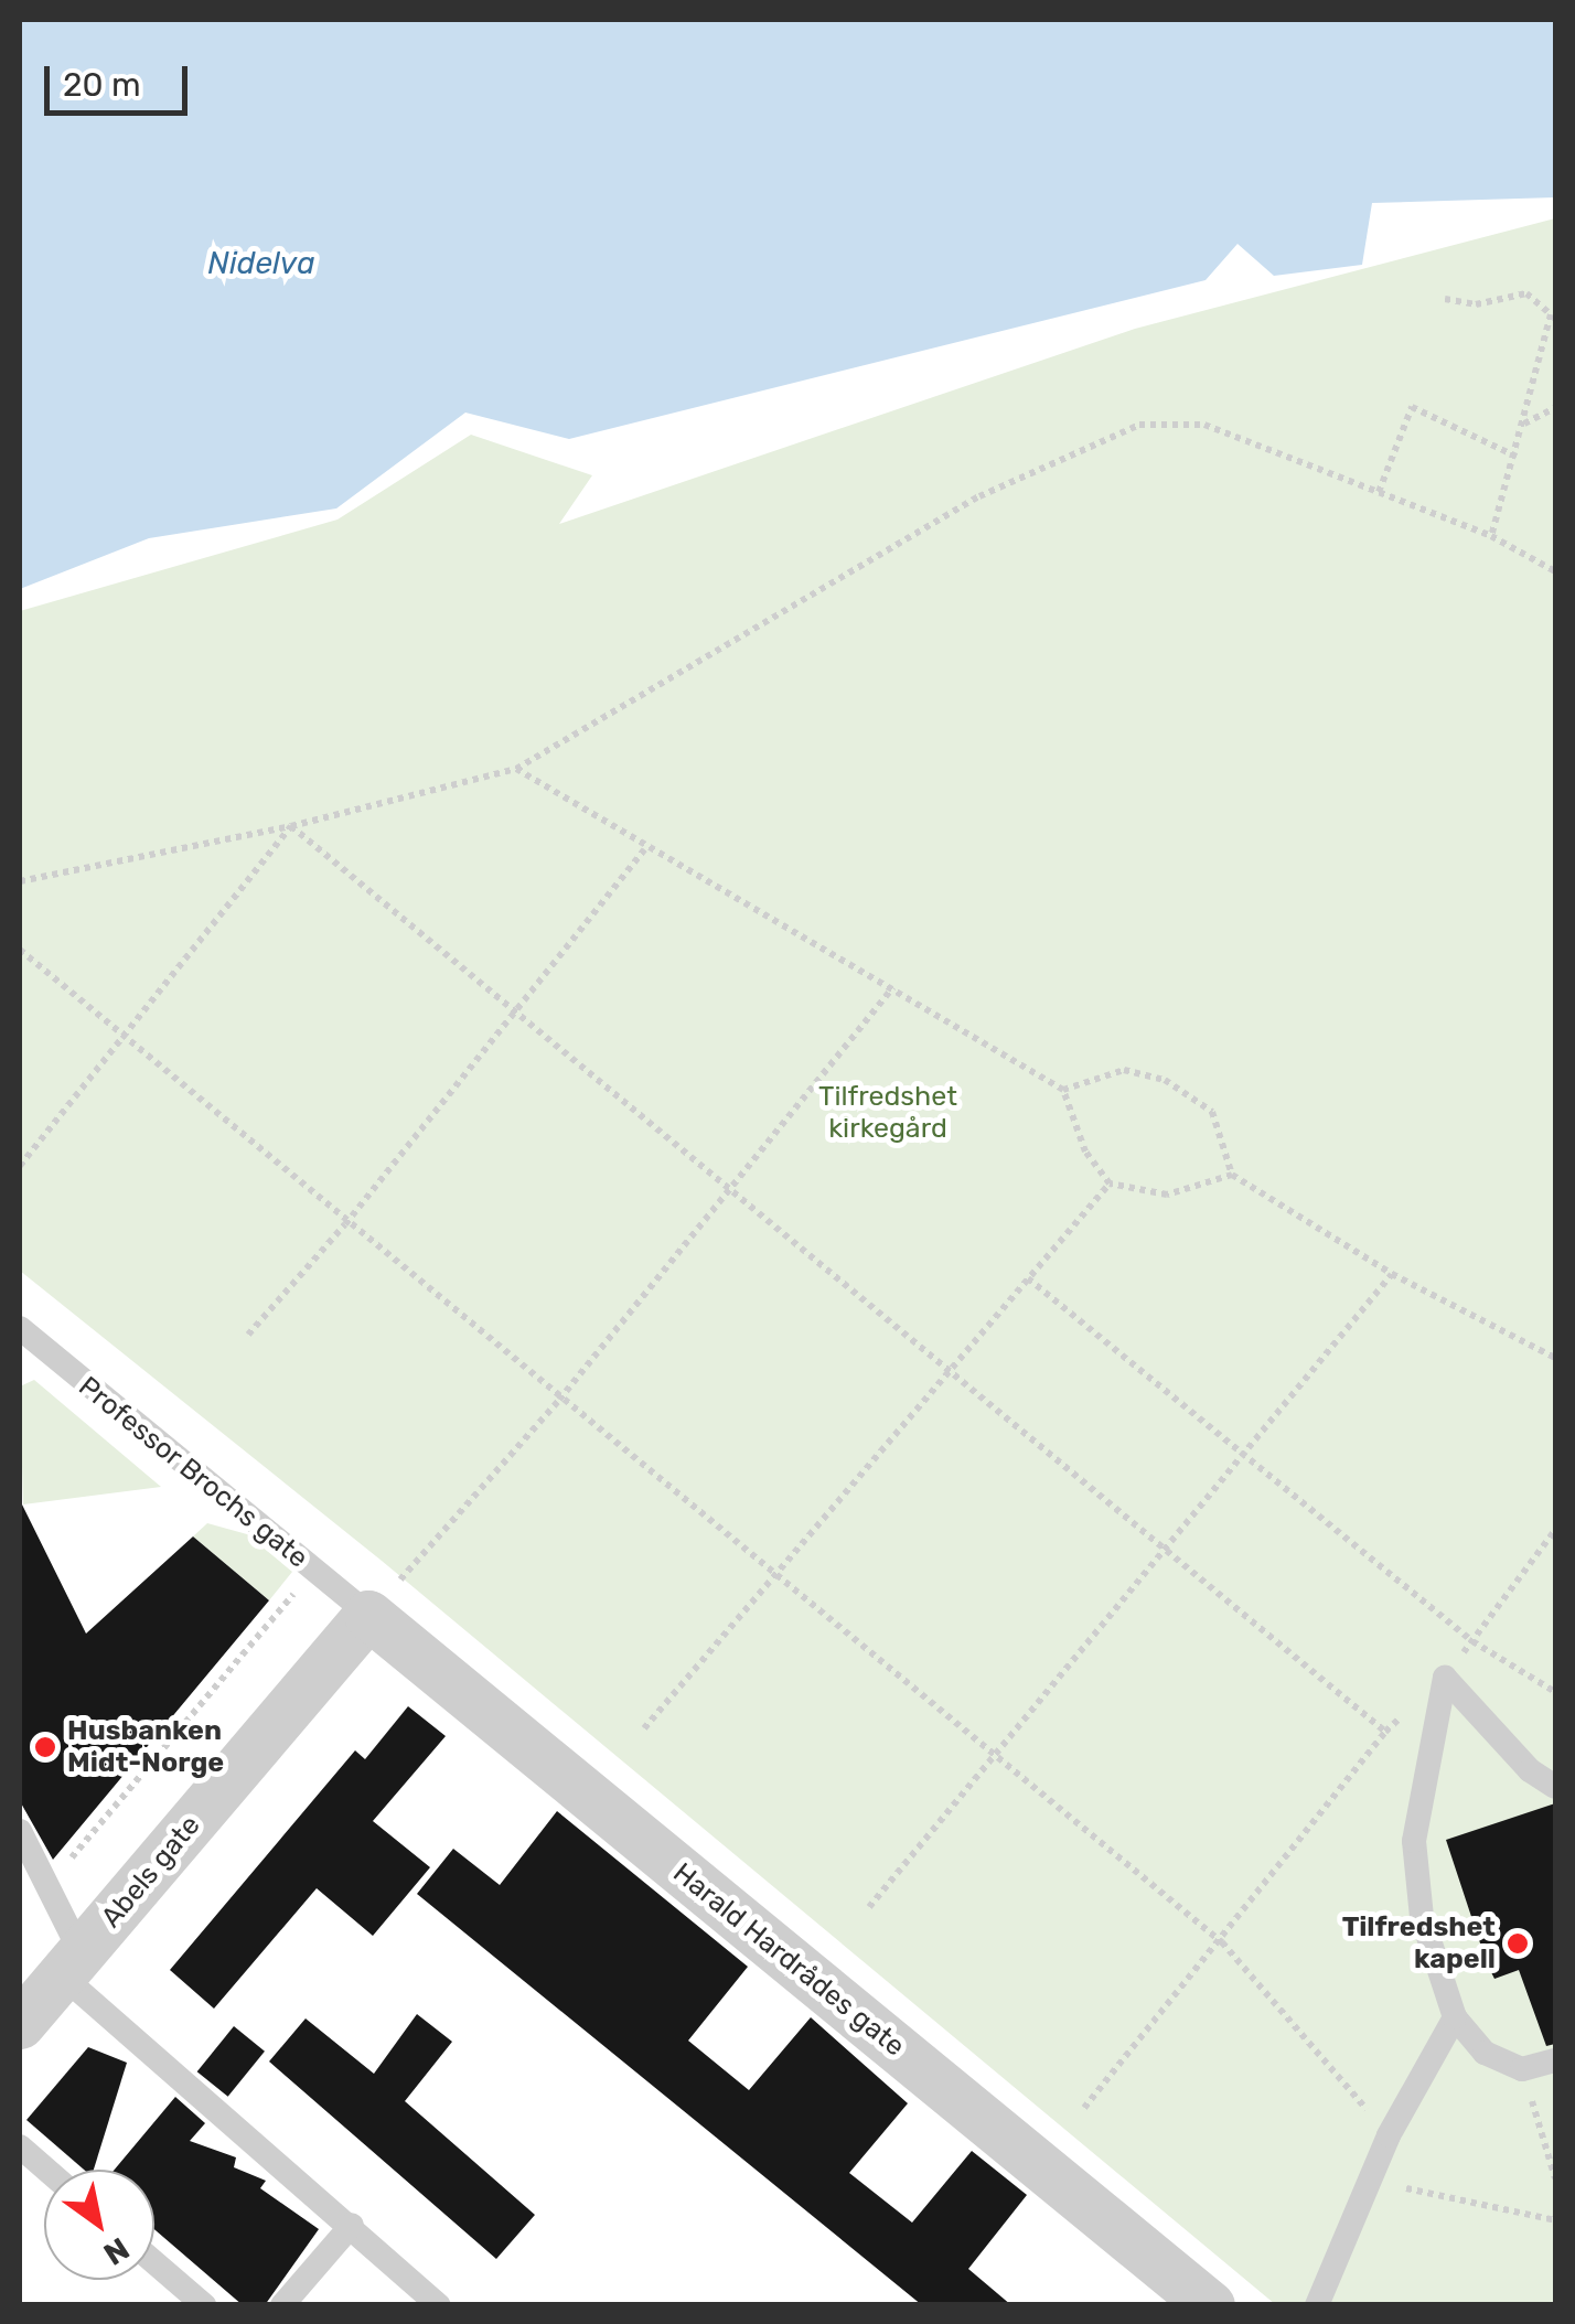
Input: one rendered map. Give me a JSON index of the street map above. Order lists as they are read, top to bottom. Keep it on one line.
{"streets":{"street":["Abels gate","Harald Hardrådes gate"],"lane":["Professor Brochs gate"]},"crossings":[["Professor Brochs gate","Abels gate"],["Professor Brochs gate","Harald Hardrådes gate"],["Abels gate","Harald Hardrådes gate"]],"water":["Nidelva"],"parks":["Tilfredshet kirkegård"],"places":["Husbanken Midt-Norge","Tilfredshet kapell"],"scale_bar":"20 m","north":"bottom right"}
